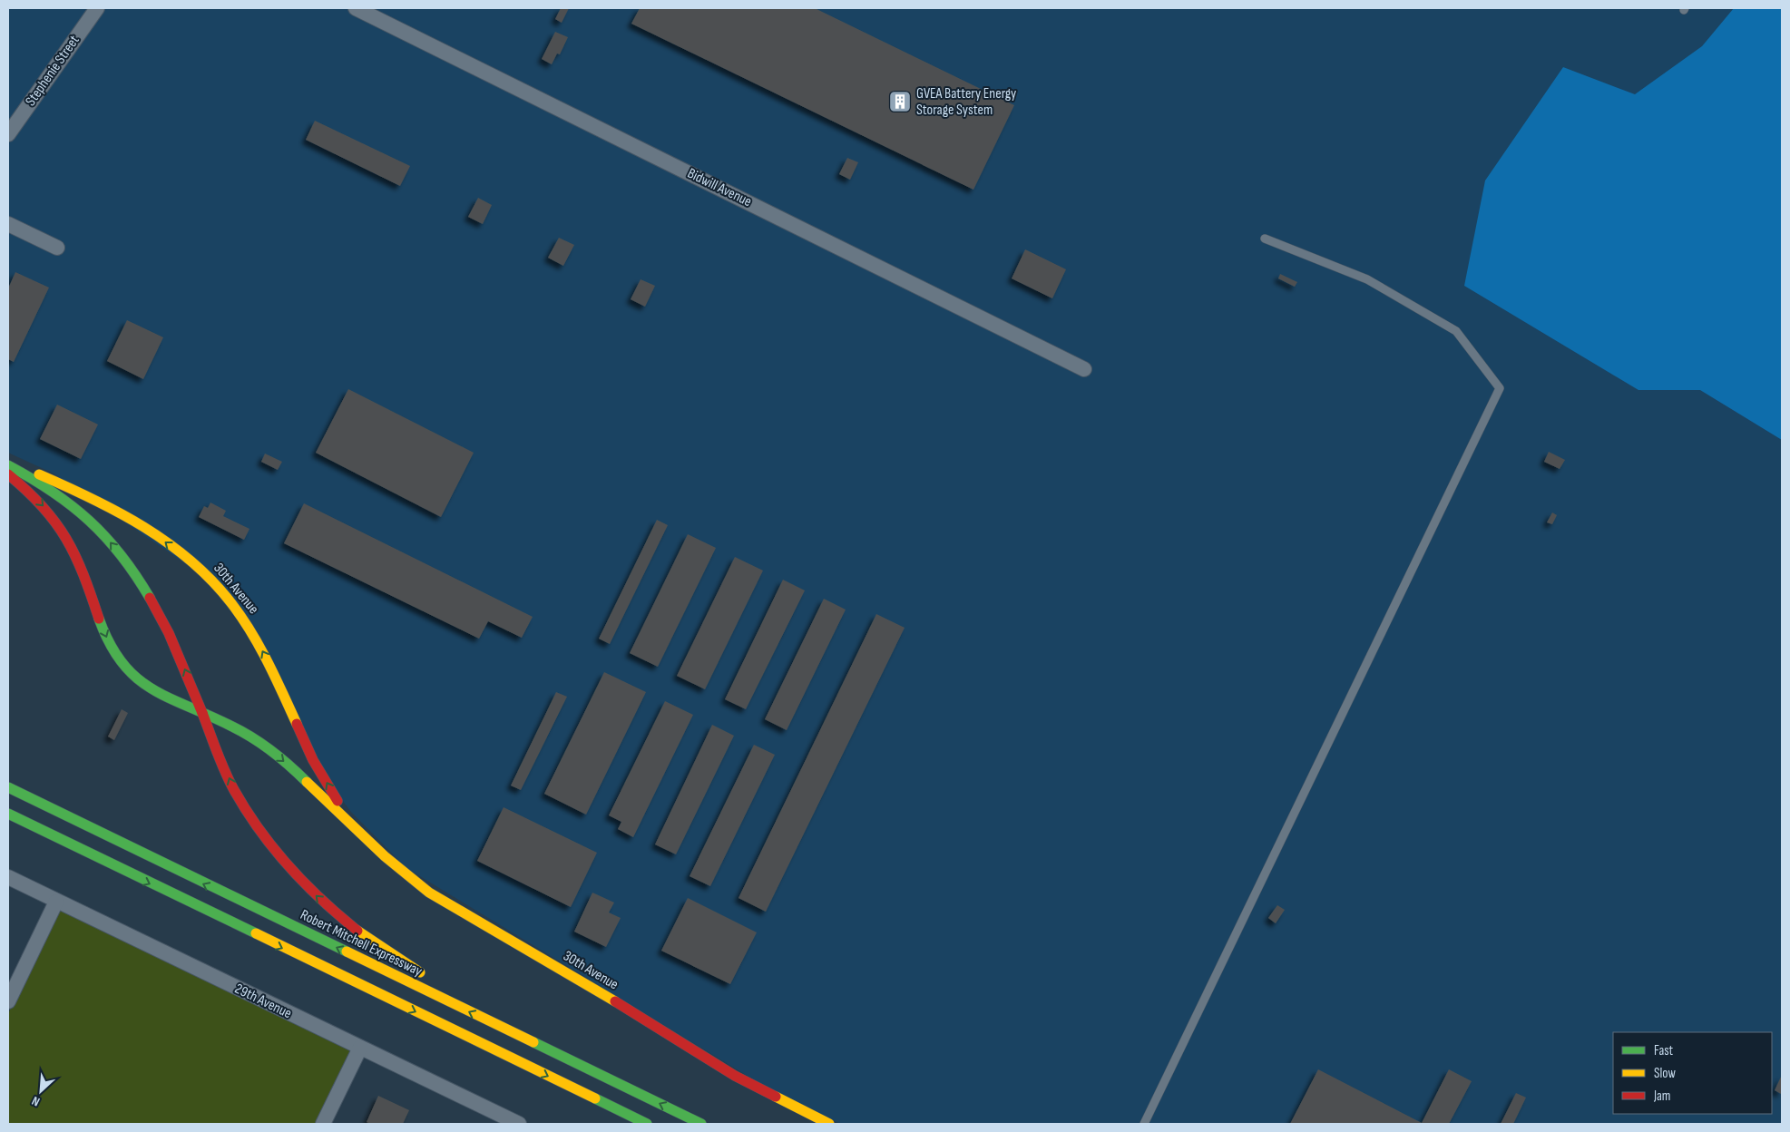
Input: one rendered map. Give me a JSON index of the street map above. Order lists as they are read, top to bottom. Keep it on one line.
{"streets":{"main road":["30th Avenue","Robert Mitchell Expressway"],"street":["Stephenie Street","Bidwill Avenue","29th Avenue"]},"places":{"building":["GVEA Battery Energy Storage System"]},"legend":["Fast","Slow","Jam"],"north":"bottom left"}
